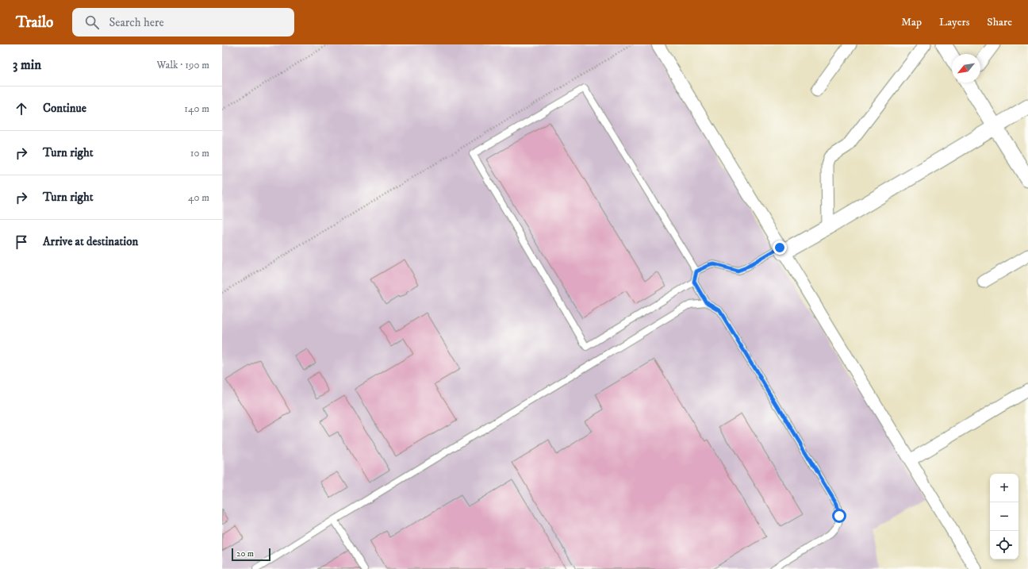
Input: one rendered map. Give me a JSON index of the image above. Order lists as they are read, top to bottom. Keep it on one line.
{"scale_bar":"20 m","north":"bottom left","page":{"header":"Trailo","search":"Search here","nav":["Map","Layers","Share"],"heading":["3 min","Walk · 190 m"],"list":[["Continue","140 m"],["Turn right","10 m"],["Turn right","40 m"],"Arrive at destination"],"map_buttons":["+","−"],"scale":"20 m"}}
